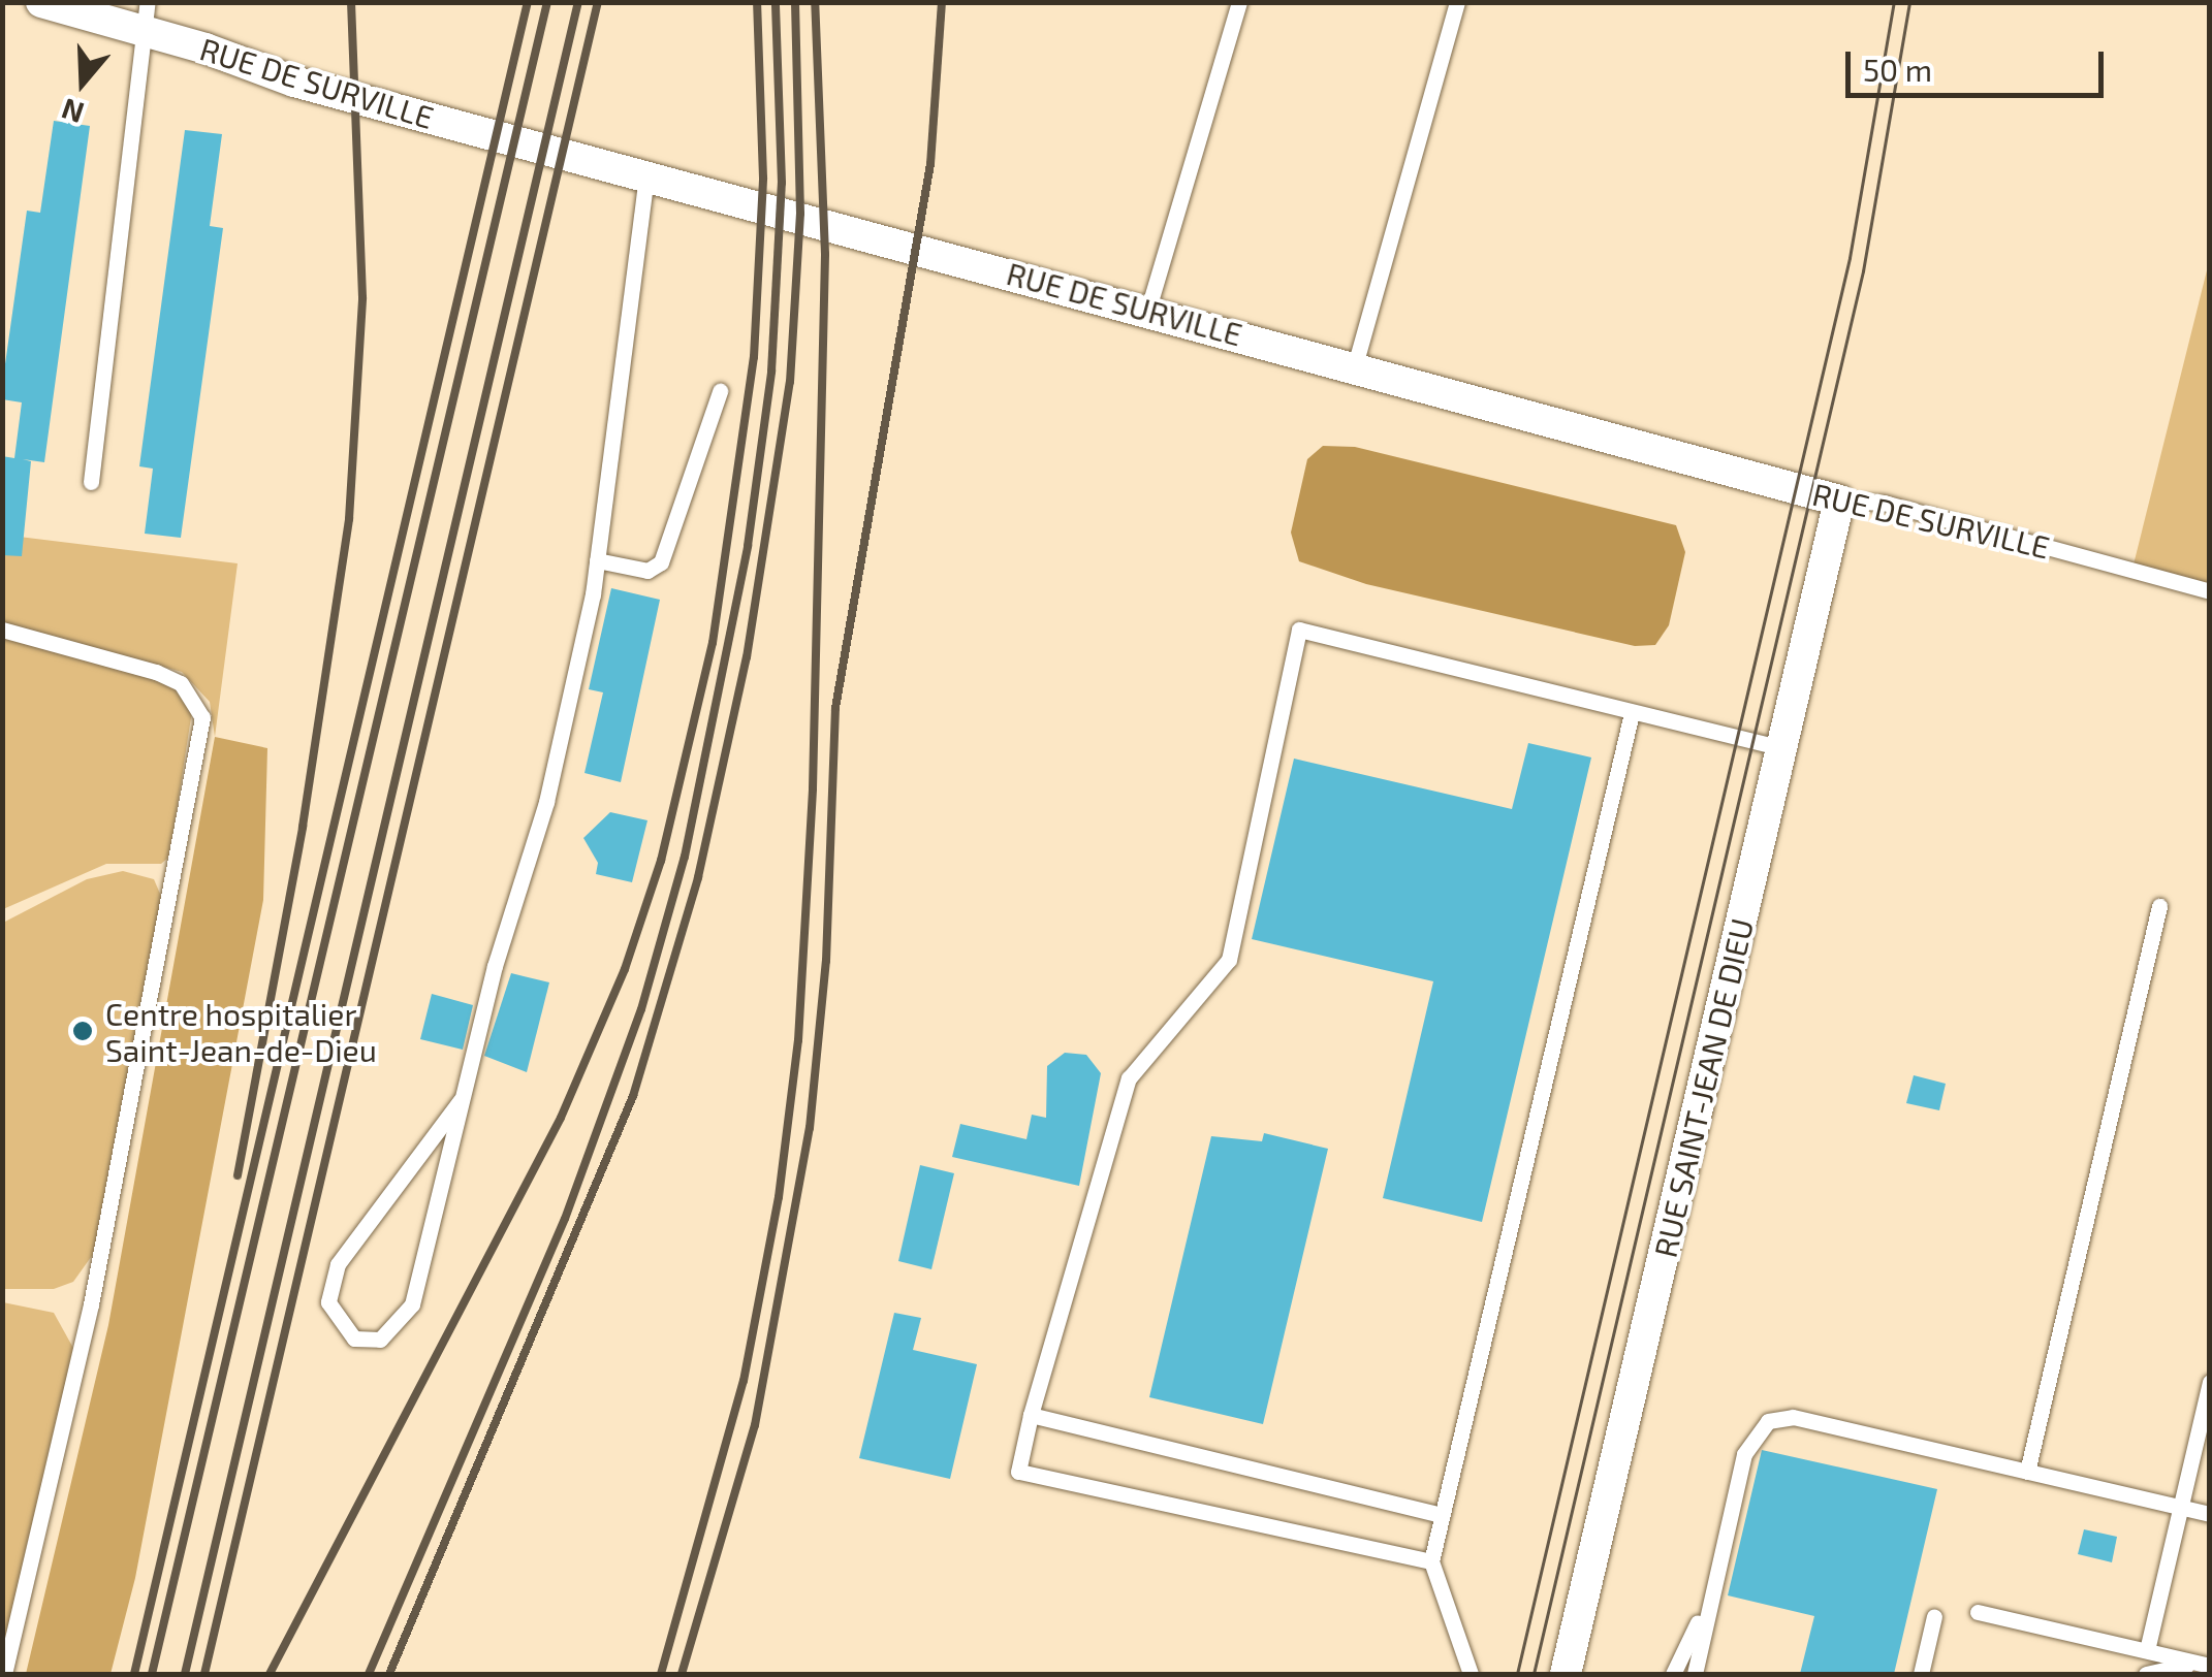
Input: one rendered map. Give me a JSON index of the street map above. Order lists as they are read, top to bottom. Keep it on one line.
{"streets":{"street":["RUE DE SURVILLE","RUE SAINT-JEAN DE DIEU"]},"crossings":[["RUE DE SURVILLE","RUE SAINT-JEAN DE DIEU"]],"places":["Centre hospitalier Saint-Jean-de-Dieu"],"scale_bar":"50 m","north":"bottom"}
